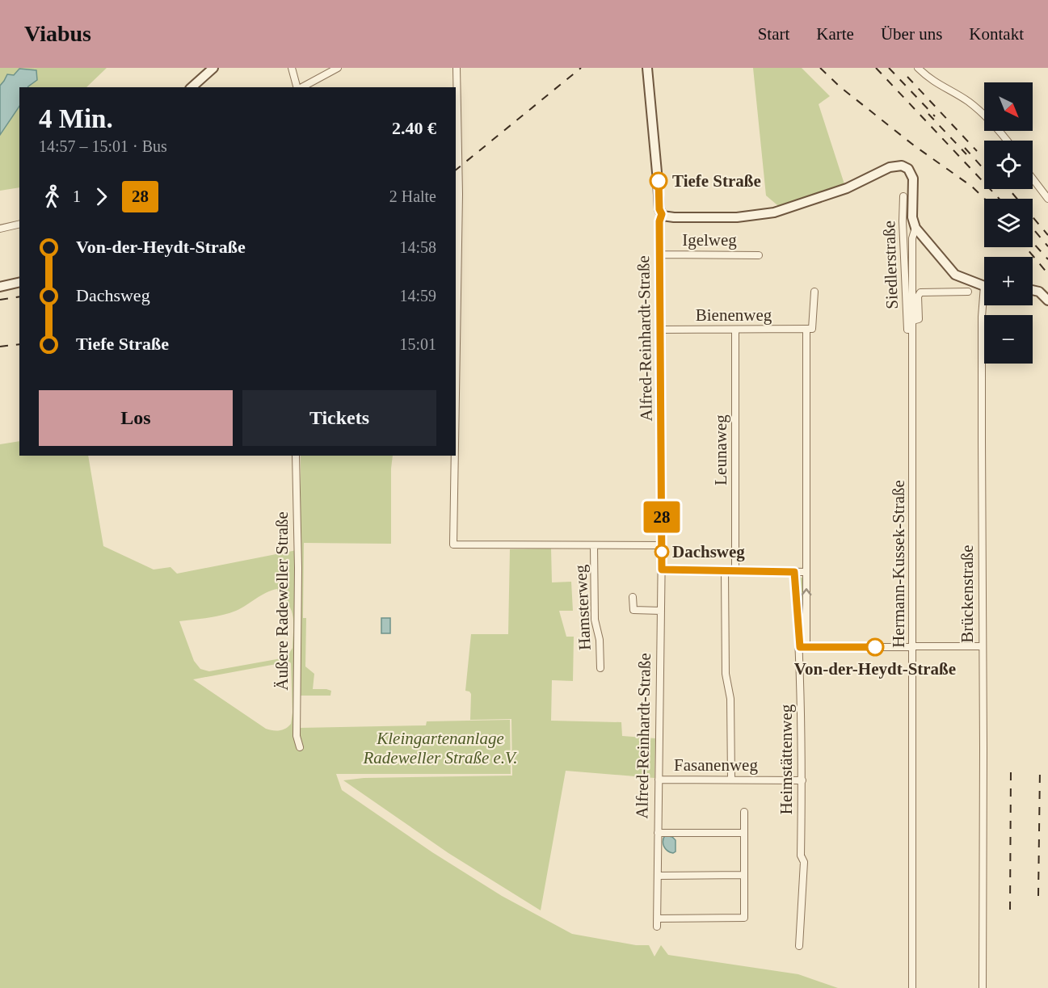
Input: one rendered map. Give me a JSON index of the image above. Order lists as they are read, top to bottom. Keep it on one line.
{"streets":{"street":["Igelweg","Siedlerstraße","Bienenweg","Alfred-Reinhardt-Straße","Leunaweg","Hermann-Kussek-Straße","Brückenstraße","Äußere Radeweller Straße","Hamsterweg","Heimstättenweg","Fasanenweg"]},"crossings":[["Igelweg","Alfred-Reinhardt-Straße"],["Siedlerstraße","Hermann-Kussek-Straße"],["Bienenweg","Alfred-Reinhardt-Straße"],["Bienenweg","Leunaweg"],["Bienenweg","Heimstättenweg"],["Alfred-Reinhardt-Straße","Fasanenweg"],["Heimstättenweg","Fasanenweg"]],"parks":["Kleingartenanlage Radeweller Straße e.V."],"places":["Tiefe Straße","Dachsweg","Von-der-Heydt-Straße"],"lines":["bus line 28"],"north":"bottom right","page":{"header":"Viabus","nav":["Start","Karte","Über uns","Kontakt"],"on_map":"28","map_buttons":["+","−"],"heading":["4 Min.","14:57 – 15:01 · Bus","2.40 €"],"legs":["1","28","2 Halte"],"list":[{"name":"Von-der-Heydt-Straße","value":"14:58"},{"name":"Dachsweg","value":"14:59"},{"name":"Tiefe Straße","value":"15:01"}],"buttons":["Los","Tickets"]}}
